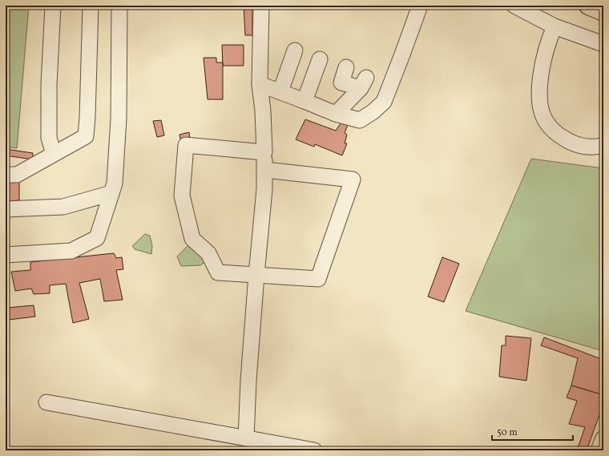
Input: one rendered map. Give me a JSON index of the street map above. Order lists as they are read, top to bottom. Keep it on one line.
{"scale_bar":"50 m"}
